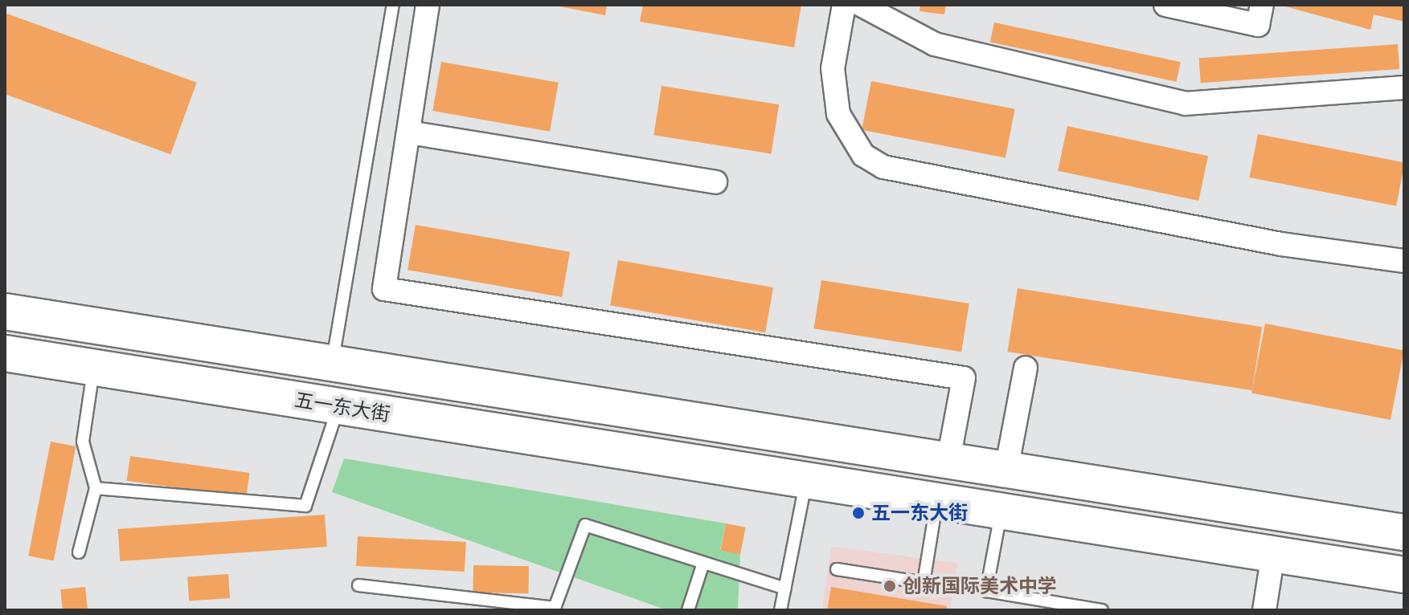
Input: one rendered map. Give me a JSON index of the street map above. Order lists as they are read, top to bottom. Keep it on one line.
{"streets":{"main road":["五一东大街"]},"places":["五一东大街","创新国际美术中学"]}
